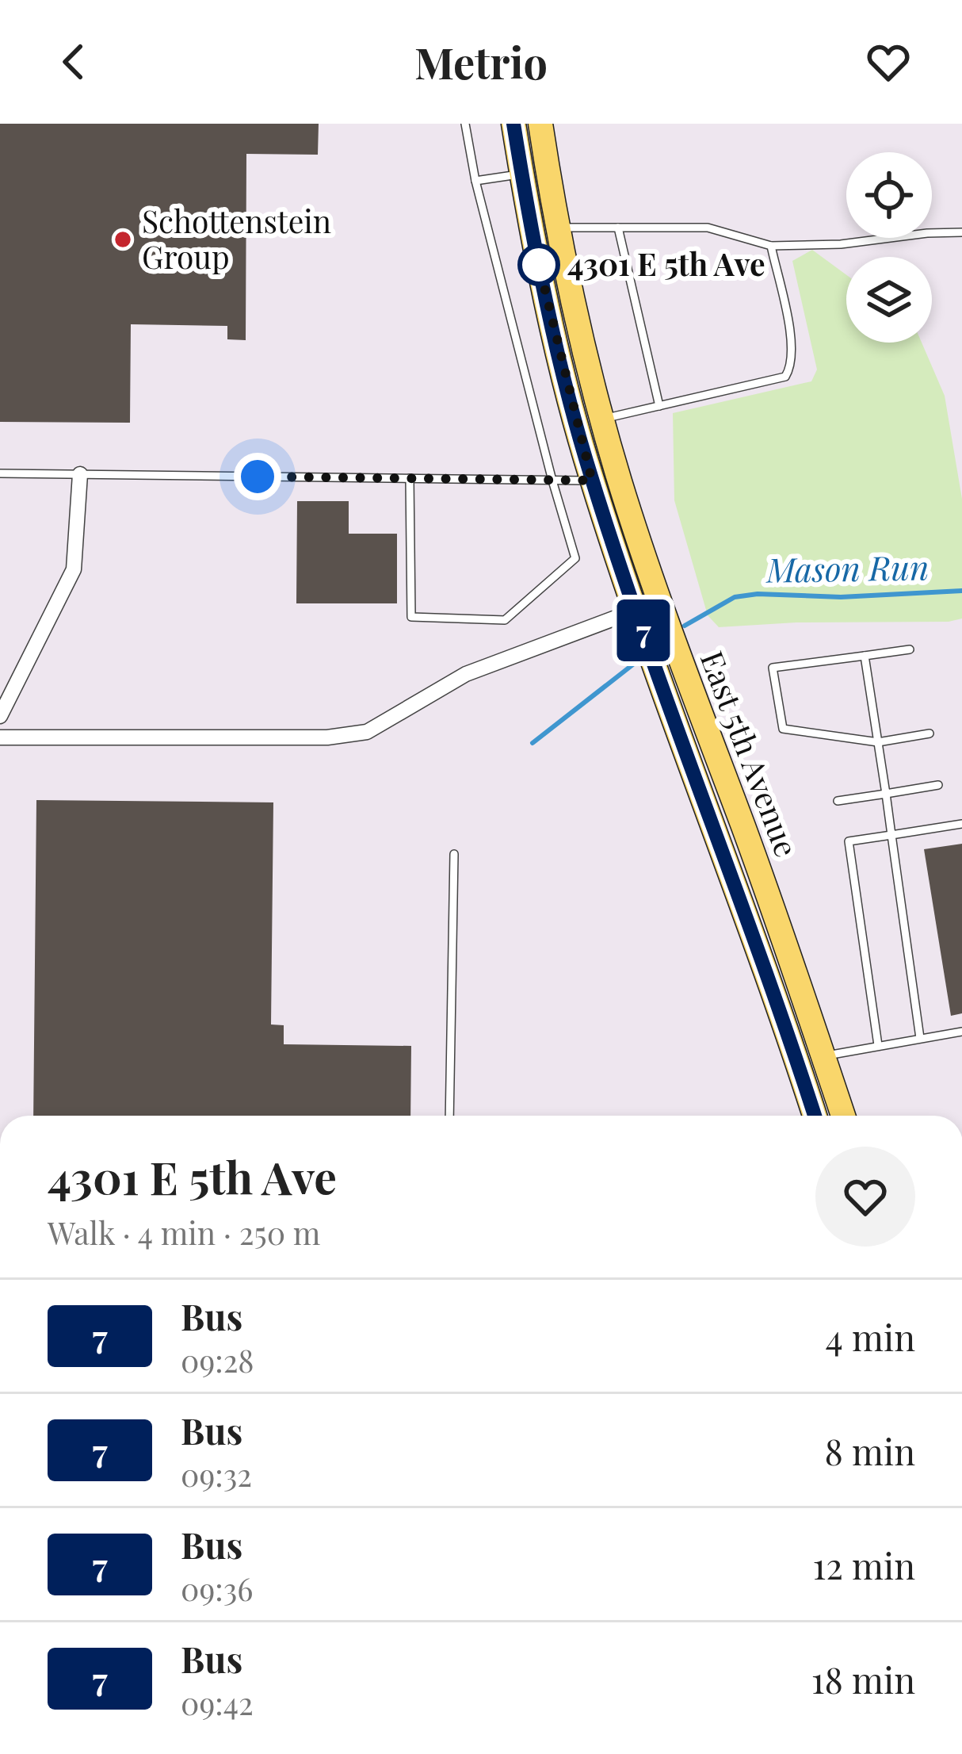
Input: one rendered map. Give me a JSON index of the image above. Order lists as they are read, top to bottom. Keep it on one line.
{"streets":{"main road":["East 5th Avenue"]},"water":["Mason Run"],"places":["Schottenstein Group","4301 E 5th Ave"],"lines":["bus line 7"],"page":{"header":"Metrio","on_map":"7","heading":["4301 E 5th Ave","Walk · 4 min · 250 m"],"list":[{"mark":"7","name":"Bus","note":"09:28","value":"4 min"},{"mark":"7","name":"Bus","note":"09:32","value":"8 min"},{"mark":"7","name":"Bus","note":"09:36","value":"12 min"},{"mark":"7","name":"Bus","note":"09:42","value":"18 min"}]}}
